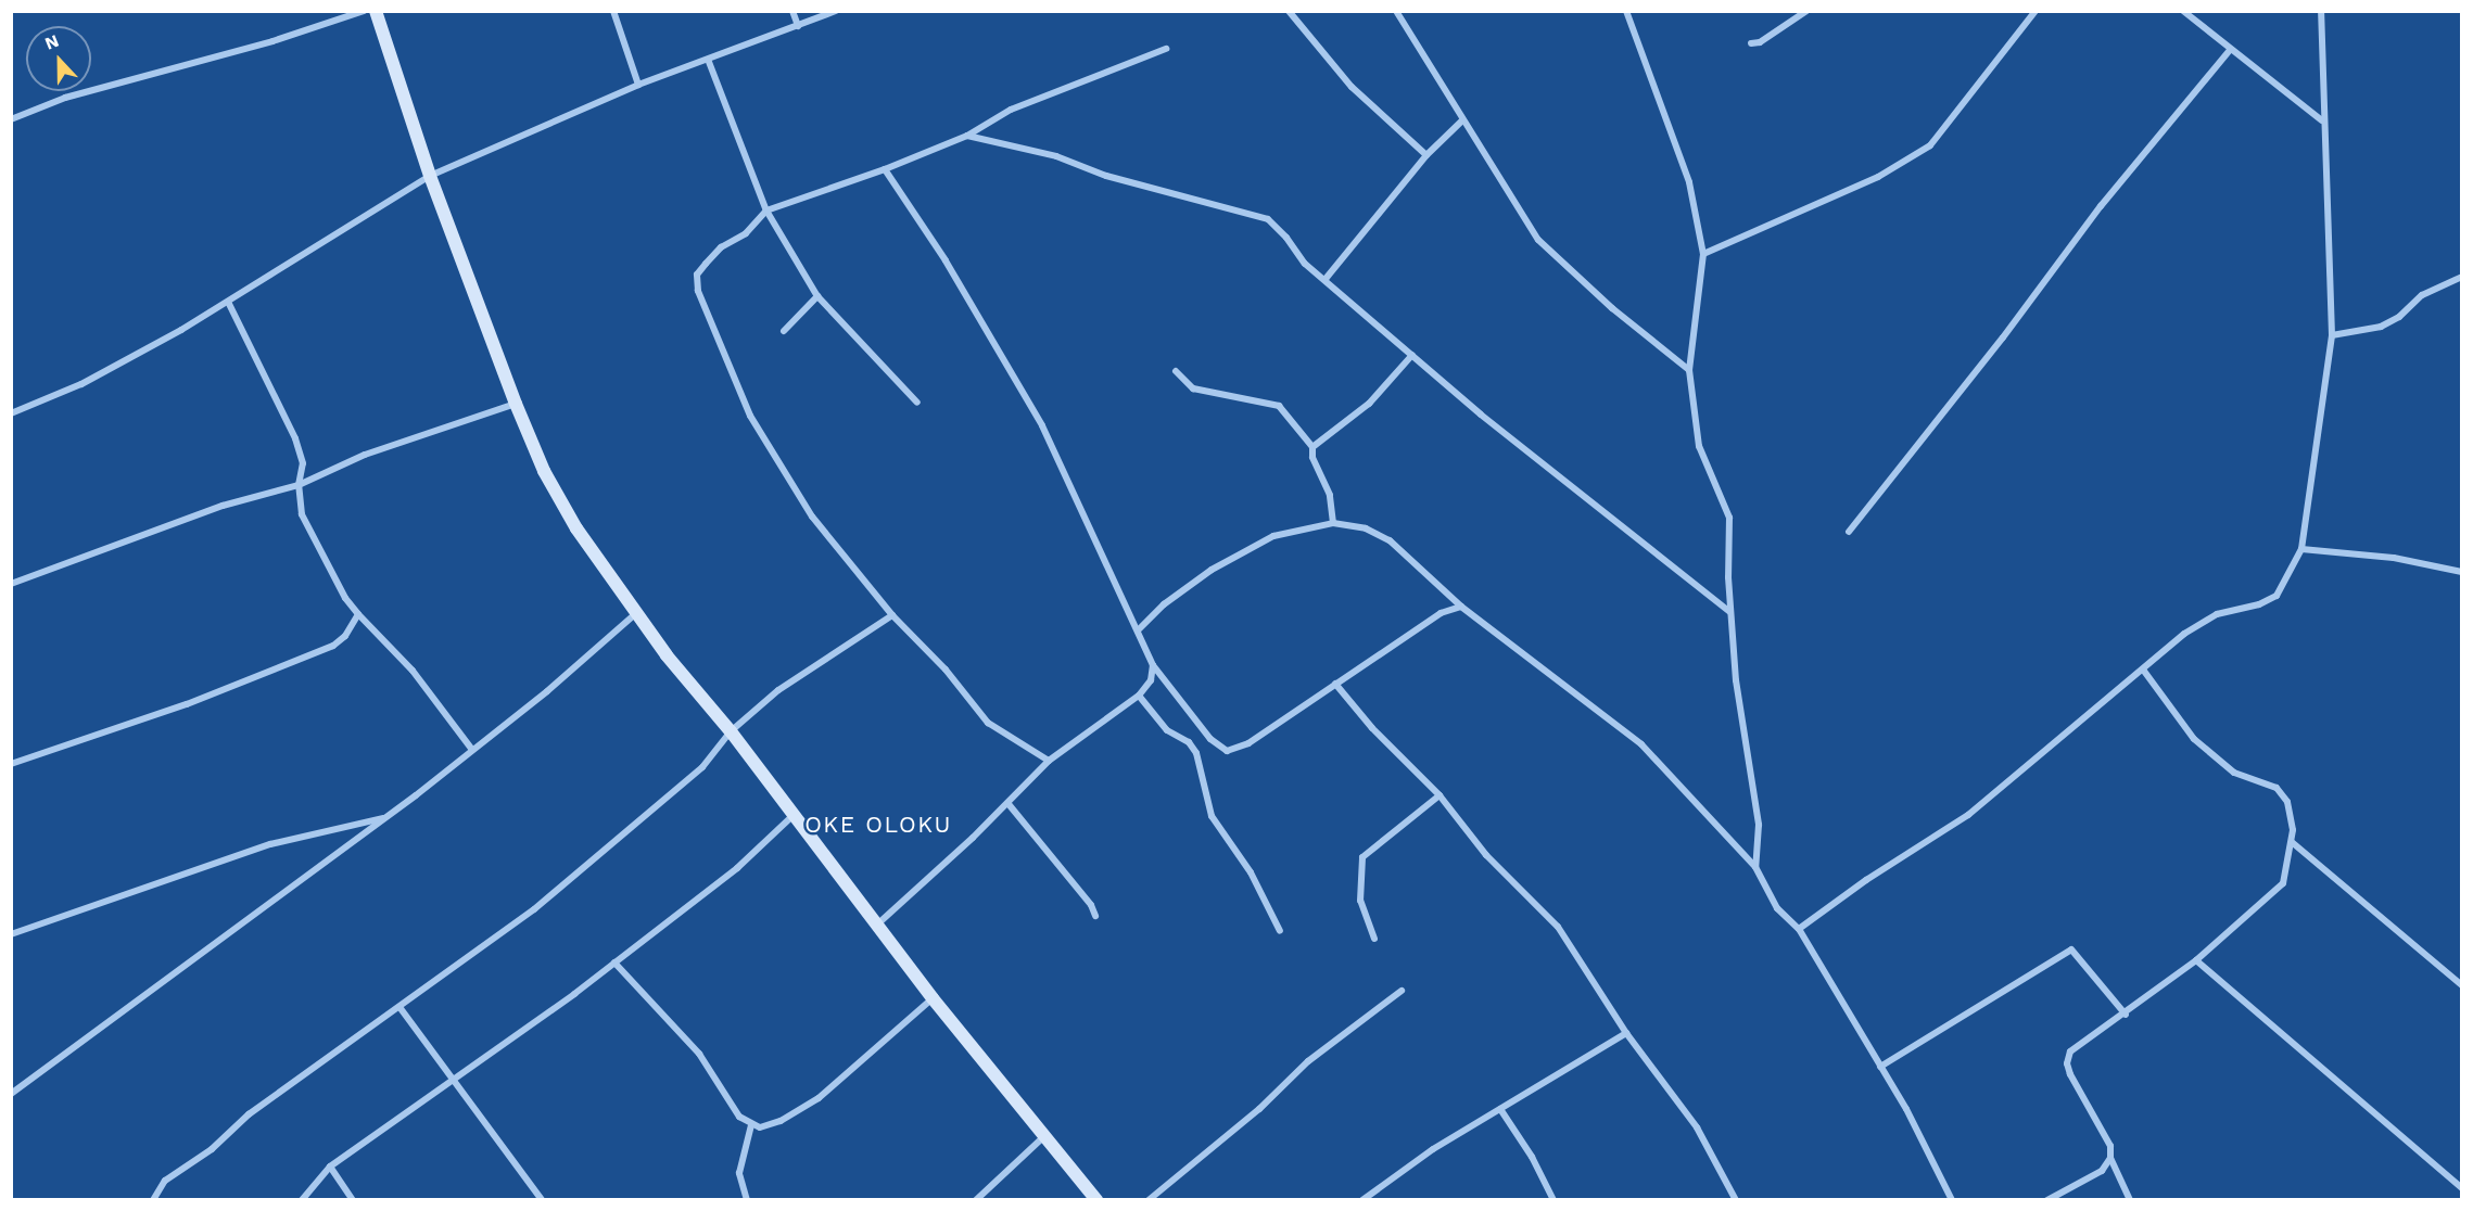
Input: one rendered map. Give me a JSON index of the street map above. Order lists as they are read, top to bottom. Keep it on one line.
{"districts":["OKE OLOKU"],"north":"top"}
